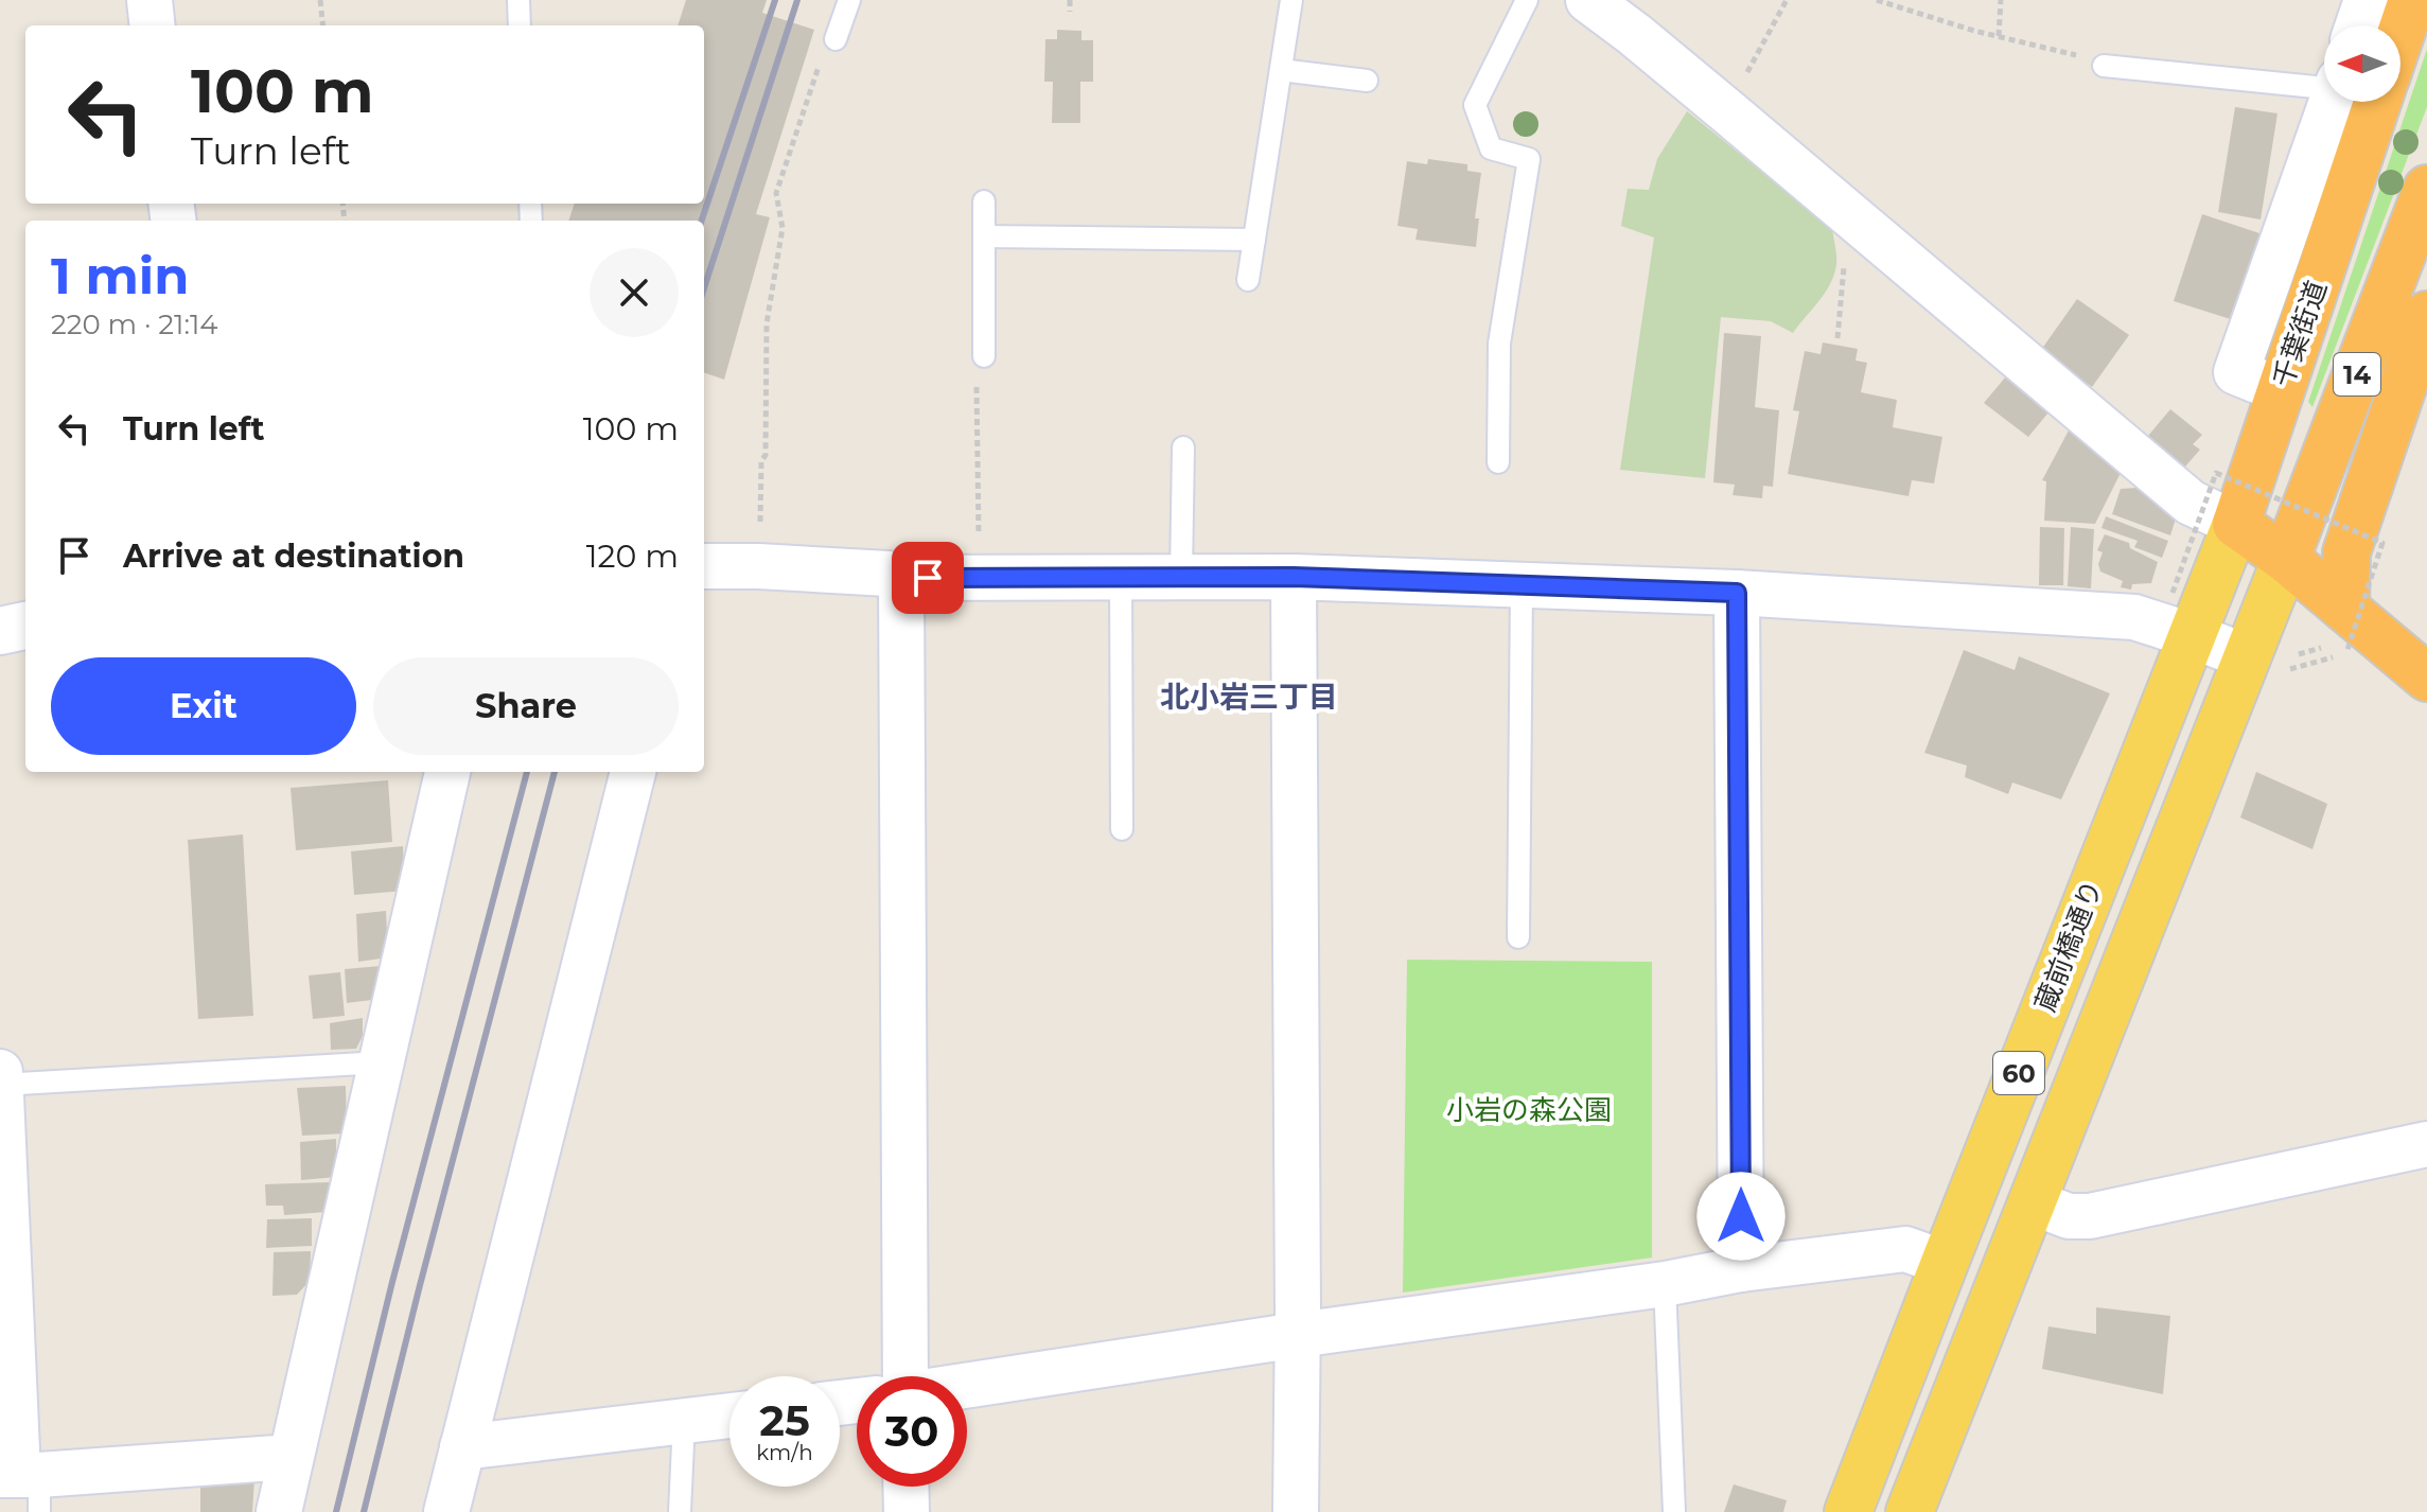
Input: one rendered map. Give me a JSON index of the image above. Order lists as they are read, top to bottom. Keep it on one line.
{"streets":{"highway":["千葉街道","14"],"main road":["蔵前橋通り","60"]},"crossings":[["千葉街道","蔵前橋通り"],["14","60"]],"districts":["北小岩三丁目"],"parks":["小岩の森公園"],"north":"left","page":{"turn":["100 m","Turn left"],"heading":["1 min","220 m · 21:14"],"list":[{"name":"Turn left","value":"100 m"},{"name":"Arrive at destination","value":"120 m"}],"buttons":["Exit","Share"],"speed":"25 km/h","limit":"30"}}
